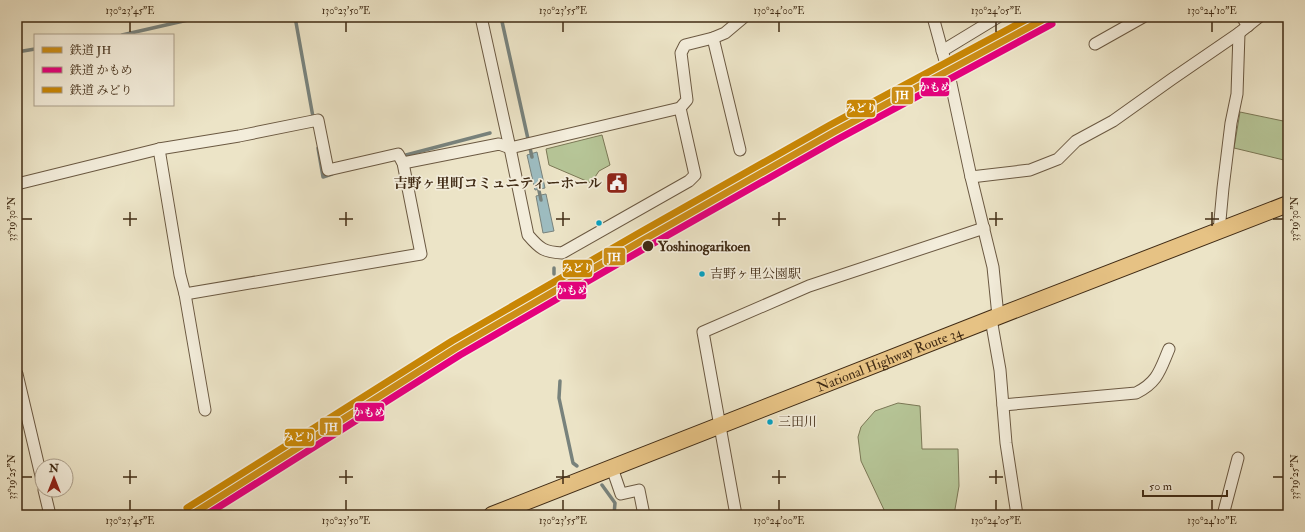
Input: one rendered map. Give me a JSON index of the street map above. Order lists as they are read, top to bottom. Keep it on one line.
{"streets":{"highway":["National Highway Route 34"]},"places":{"public building":["吉野ヶ里町コミュニティーホール"],"other":["Yoshinogarikoen","吉野ヶ里公園駅","三田川"]},"lines":["rail line JH","rail line みどり","rail line かもめ"],"legend":["鉄道 JH","鉄道 かもめ","鉄道 みどり"],"scale_bar":"50 m","north":"top","coordinates":["130°23'45\"E","130°23'50\"E","130°23'55\"E","130°24'00\"E","130°24'05\"E","130°24'10\"E","33°19'30\"N","33°19'25\"N"]}
